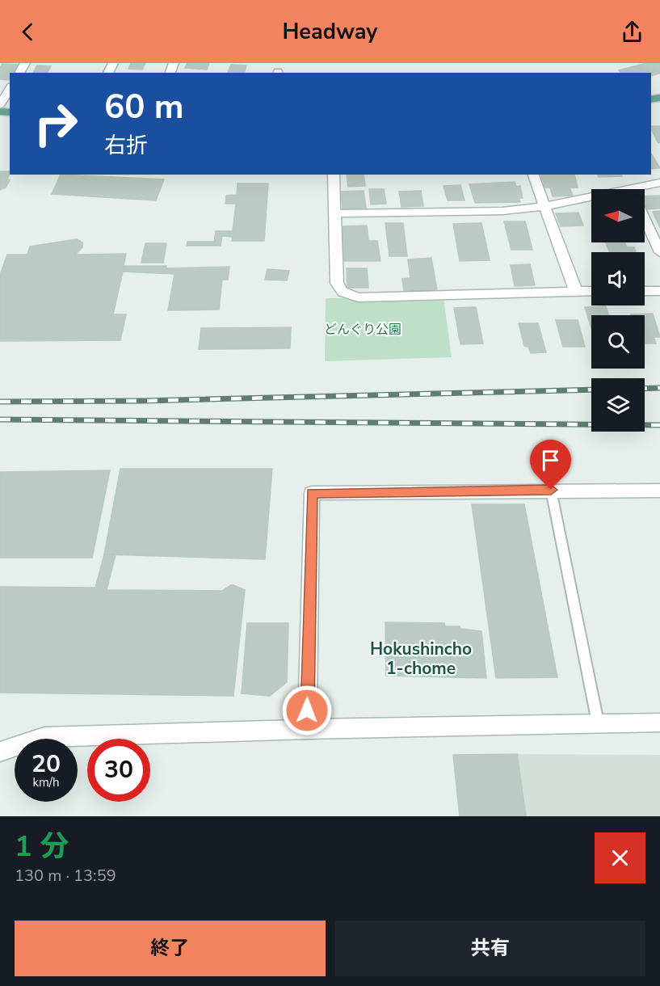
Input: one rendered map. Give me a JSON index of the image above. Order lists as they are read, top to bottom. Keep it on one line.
{"districts":["Hokushincho 1-chome"],"parks":["どんぐり公園"],"north":"left","page":{"header":"Headway","turn":["60 m","右折"],"speed":"20 km/h","limit":"30","heading":["1 分","130 m · 13:59"],"buttons":["終了","共有"]}}
